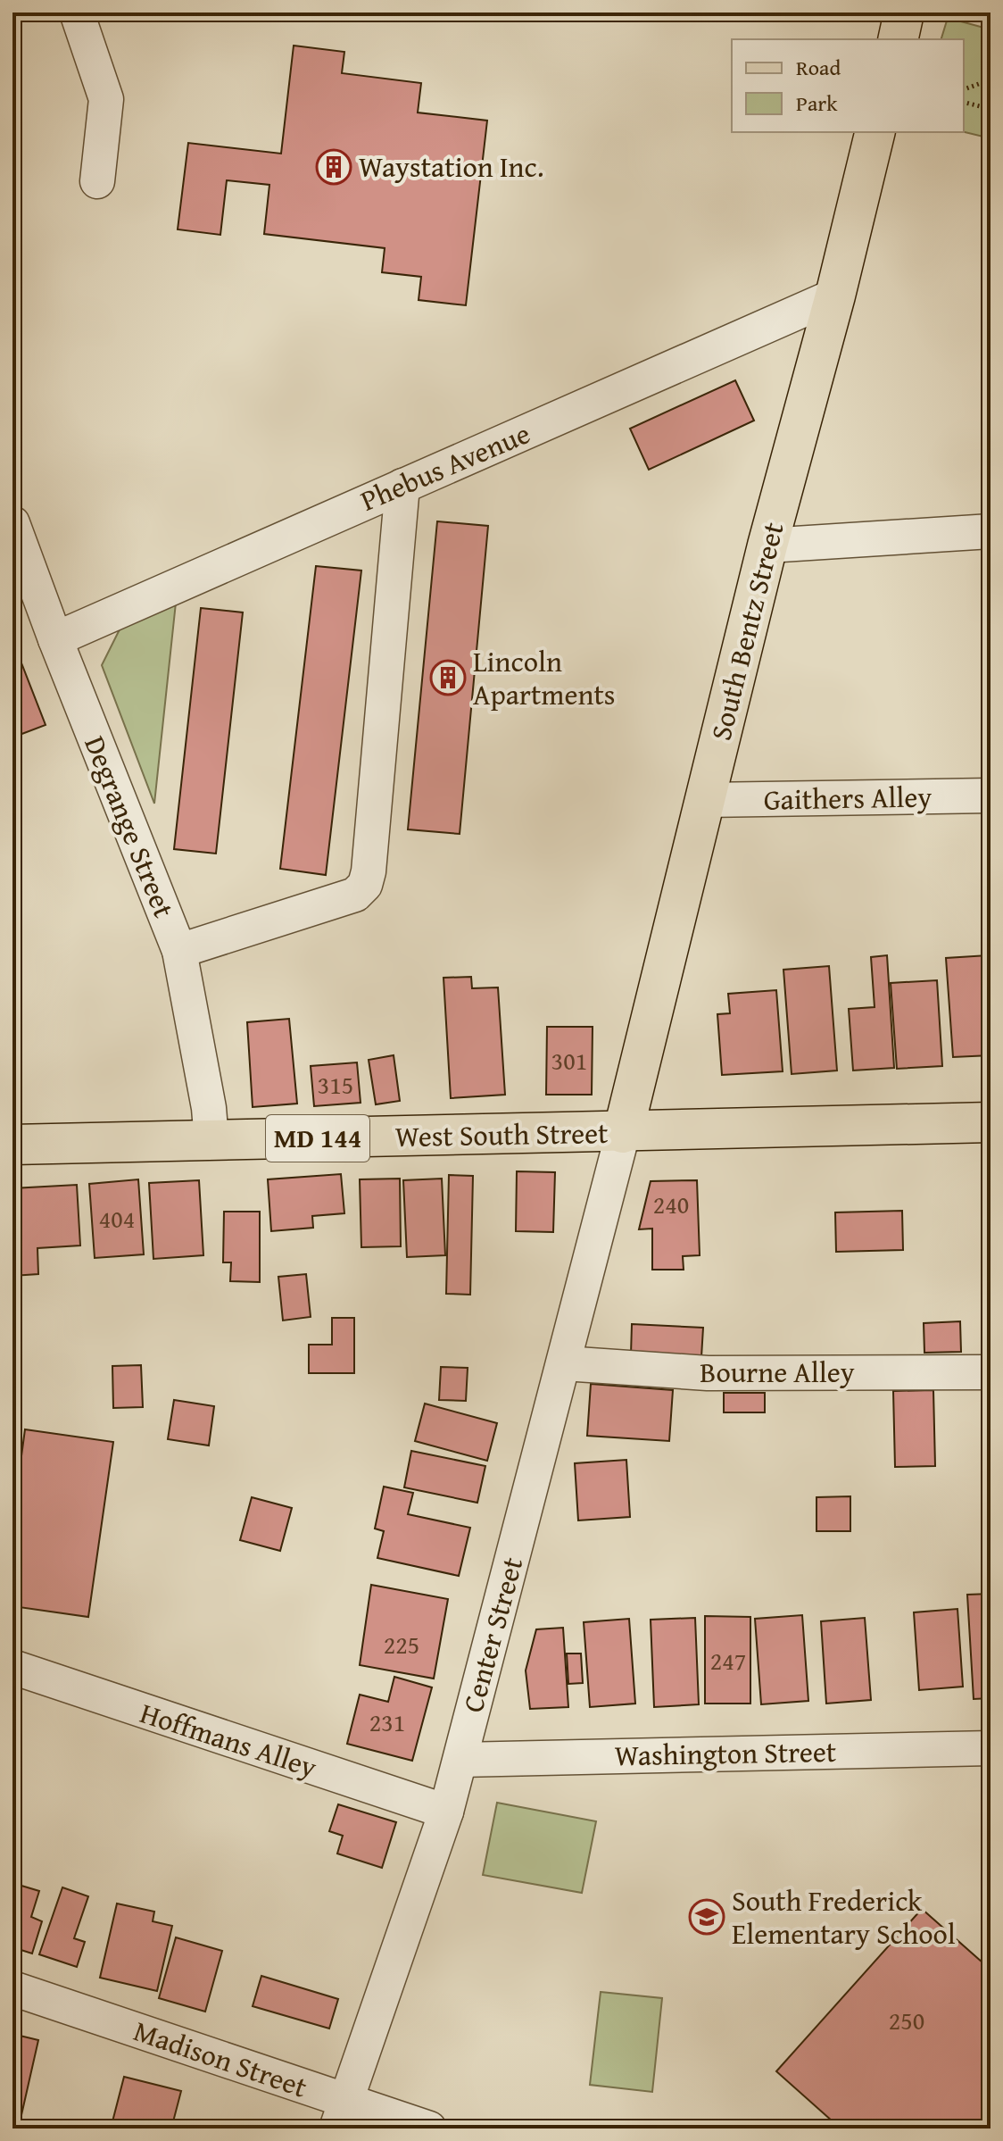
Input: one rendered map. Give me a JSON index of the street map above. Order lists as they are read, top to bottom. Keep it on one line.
{"streets":{"main road":["South Bentz Street","West South Street","MD 144"],"street":["Phebus Avenue","Gaithers Alley","Degrange Street","Bourne Alley","Center Street","Hoffmans Alley","Washington Street","Madison Street"]},"crossings":[["Phebus Avenue","South Bentz Street"],["Phebus Avenue","Degrange Street"],["South Bentz Street","Gaithers Alley"],["South Bentz Street","West South Street"],["South Bentz Street","Center Street"],["Degrange Street","West South Street"],["West South Street","Center Street"],["Bourne Alley","Center Street"],["Center Street","Hoffmans Alley"],["Center Street","Washington Street"],["Center Street","Madison Street"]],"places":{"building":["Waystation Inc.","Lincoln Apartments"],"school or university":["South Frederick Elementary School"]},"house_numbers":["301","315","240","404","225","247","231","250"],"legend":["Road","Park"]}
